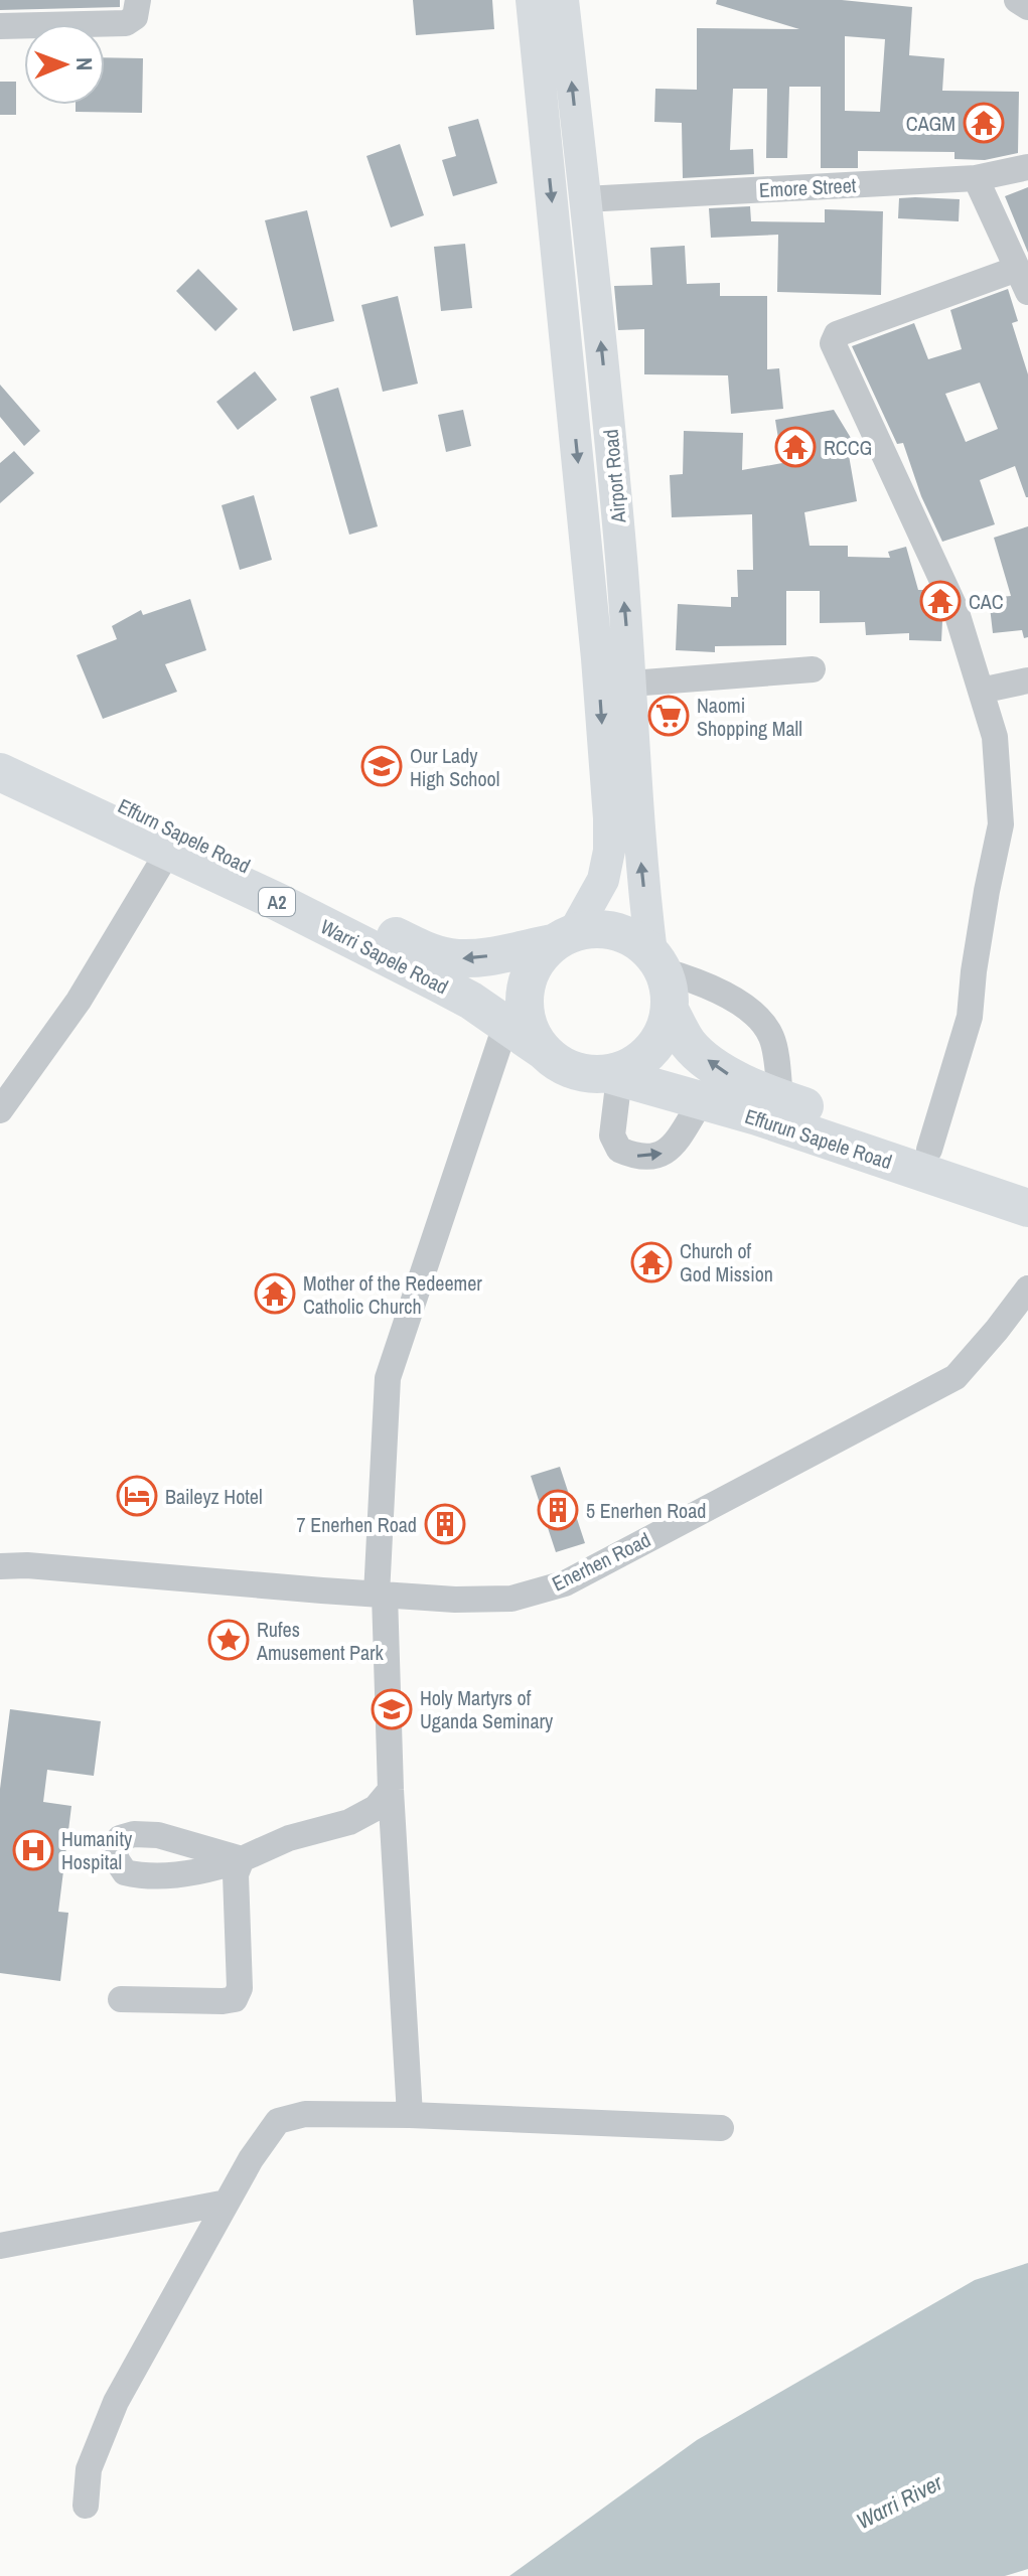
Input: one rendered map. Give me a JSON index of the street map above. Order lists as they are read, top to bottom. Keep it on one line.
{"streets":{"highway":["Effurn Sapele Road","A2","Warri Sapele Road","Effurun Sapele Road"],"main road":["Airport Road"],"street":["Emore Street","Enerhen Road"]},"crossings":[["Emore Street","Airport Road"],["Airport Road","Effurn Sapele Road"],["Airport Road","A2"],["Airport Road","Warri Sapele Road"],["Airport Road","Effurun Sapele Road"],["Effurn Sapele Road","A2"],["Effurn Sapele Road","Warri Sapele Road"],["Effurn Sapele Road","Effurun Sapele Road"],["A2","Warri Sapele Road"],["A2","Effurun Sapele Road"],["Warri Sapele Road","Effurun Sapele Road"]],"one_way":["Effurn Sapele Road"],"water":["Warri River"],"places":{"temple":["CAGM","RCCG","CAC","Church of God Mission","Mother of the Redeemer Catholic Church"],"supermarket":["Naomi Shopping Mall"],"school or university":["Our Lady High School","Holy Martyrs of Uganda Seminary"],"hotel":["Baileyz Hotel"],"building":["5 Enerhen Road","7 Enerhen Road"],"place":["Rufes Amusement Park"],"hospital":["Humanity Hospital"]},"north":"right"}
